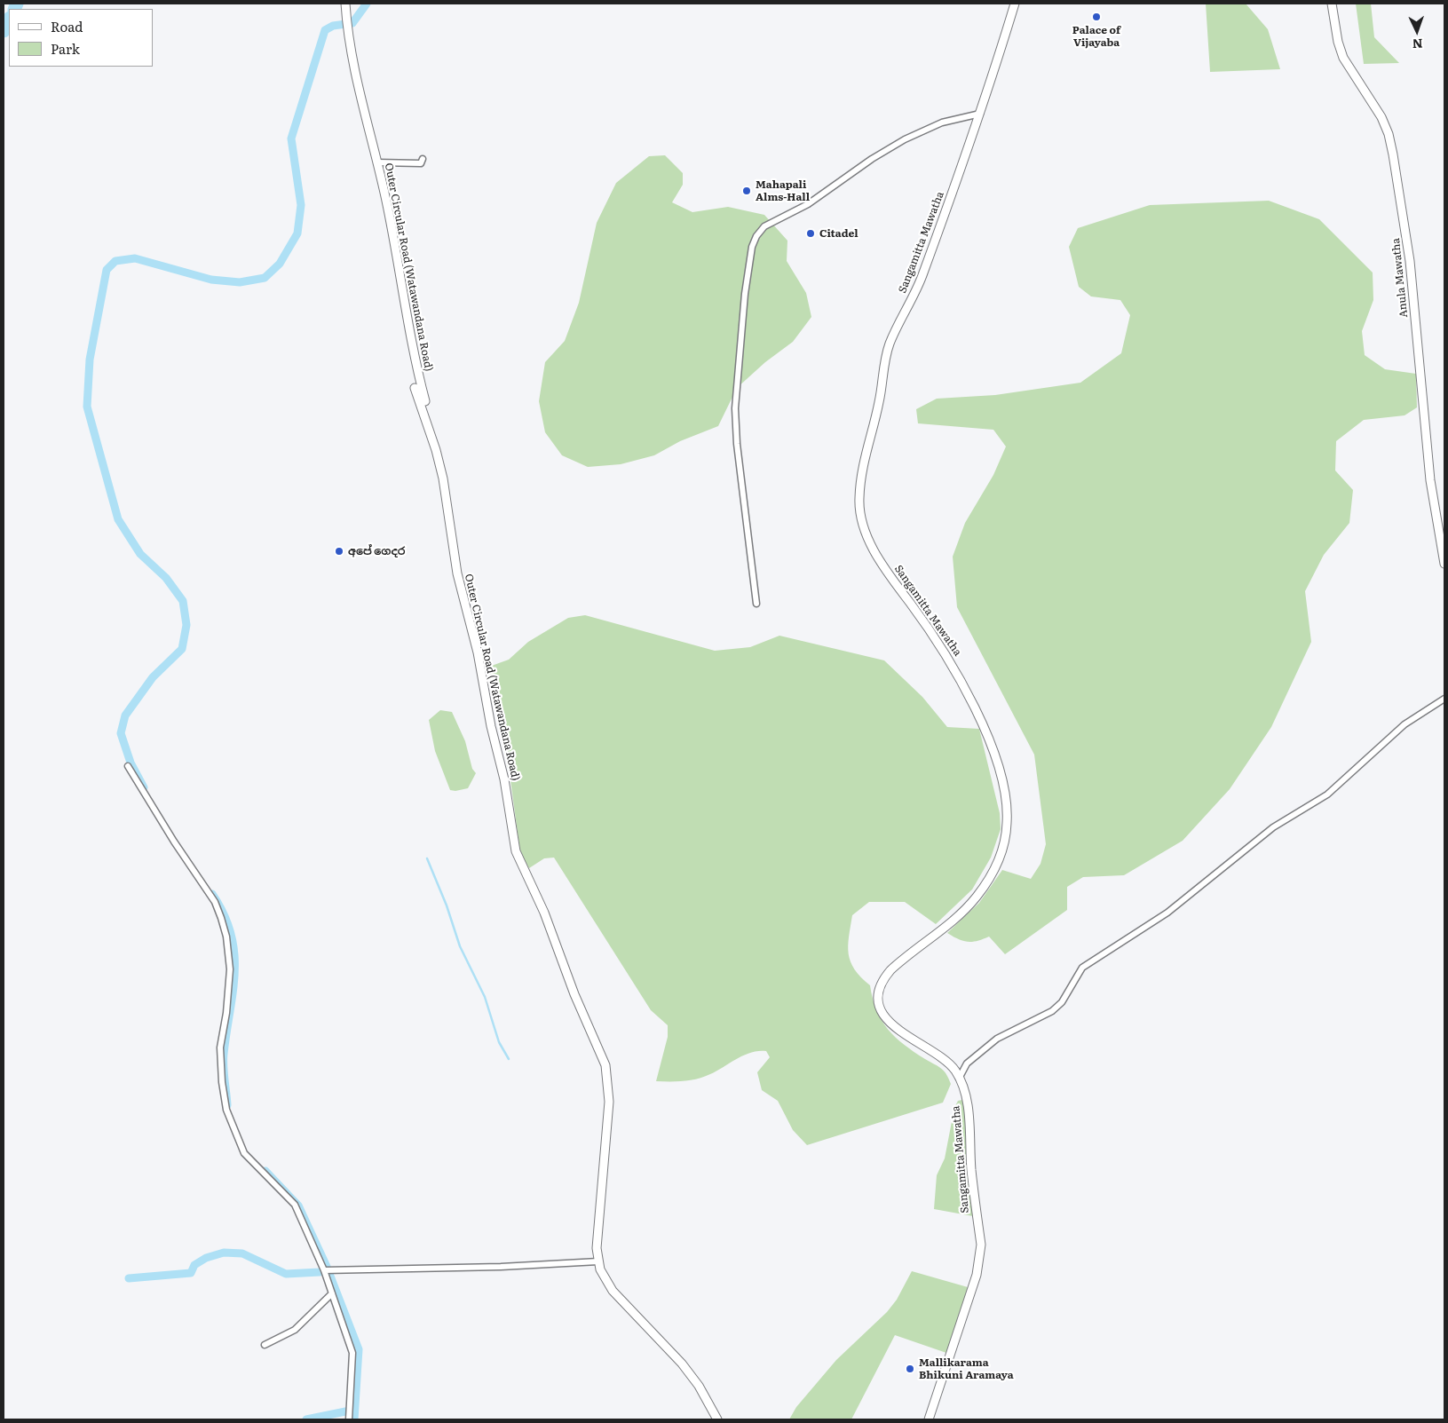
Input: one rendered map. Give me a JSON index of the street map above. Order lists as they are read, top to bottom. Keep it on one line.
{"streets":{"main road":["Sangamitta Mawatha","Outer Circular Road (Watawandana Road)","Anula Mawatha"]},"places":["Palace of Vijayaba","Mahapali Alms-Hall","Citadel","අපේ ගෙදර","Mallikarama Bhikuni Aramaya"],"legend":["Road","Park"],"north":"bottom"}
